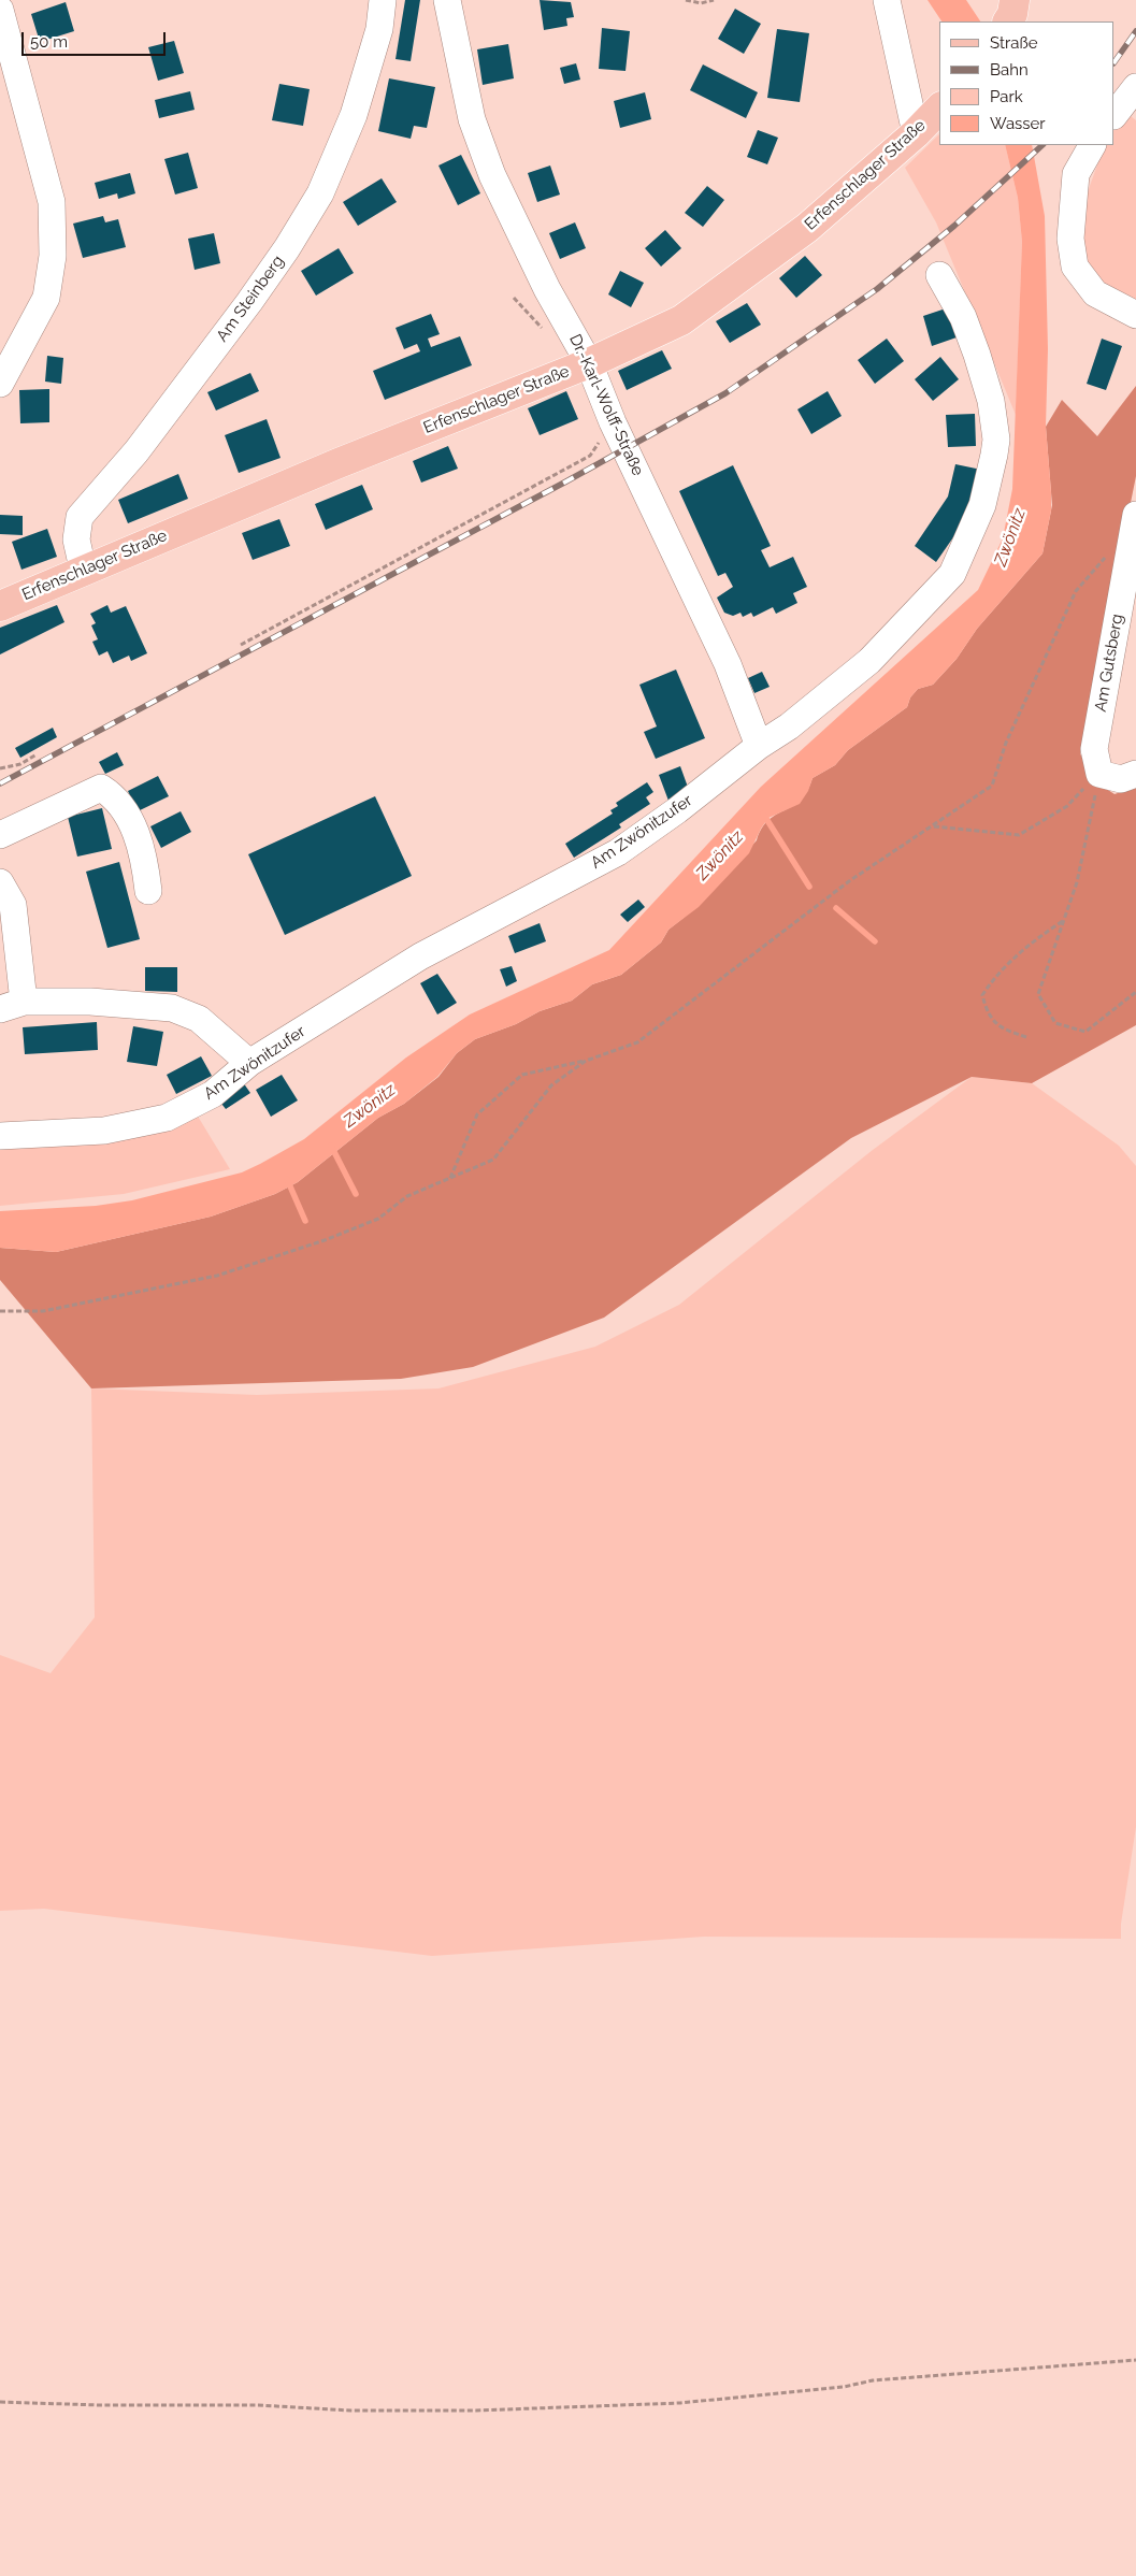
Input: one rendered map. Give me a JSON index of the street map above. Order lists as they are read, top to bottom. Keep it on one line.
{"streets":{"main road":["Erfenschlager Straße"],"street":["Am Steinberg","Dr.-Karl-Wolff-Straße","Am Gutsberg","Am Zwönitzufer"]},"crossings":[["Erfenschlager Straße","Am Steinberg"],["Erfenschlager Straße","Dr.-Karl-Wolff-Straße"],["Dr.-Karl-Wolff-Straße","Am Zwönitzufer"]],"water":["Zwönitz"],"legend":["Straße","Bahn","Park","Wasser"],"scale_bar":"50 m"}
